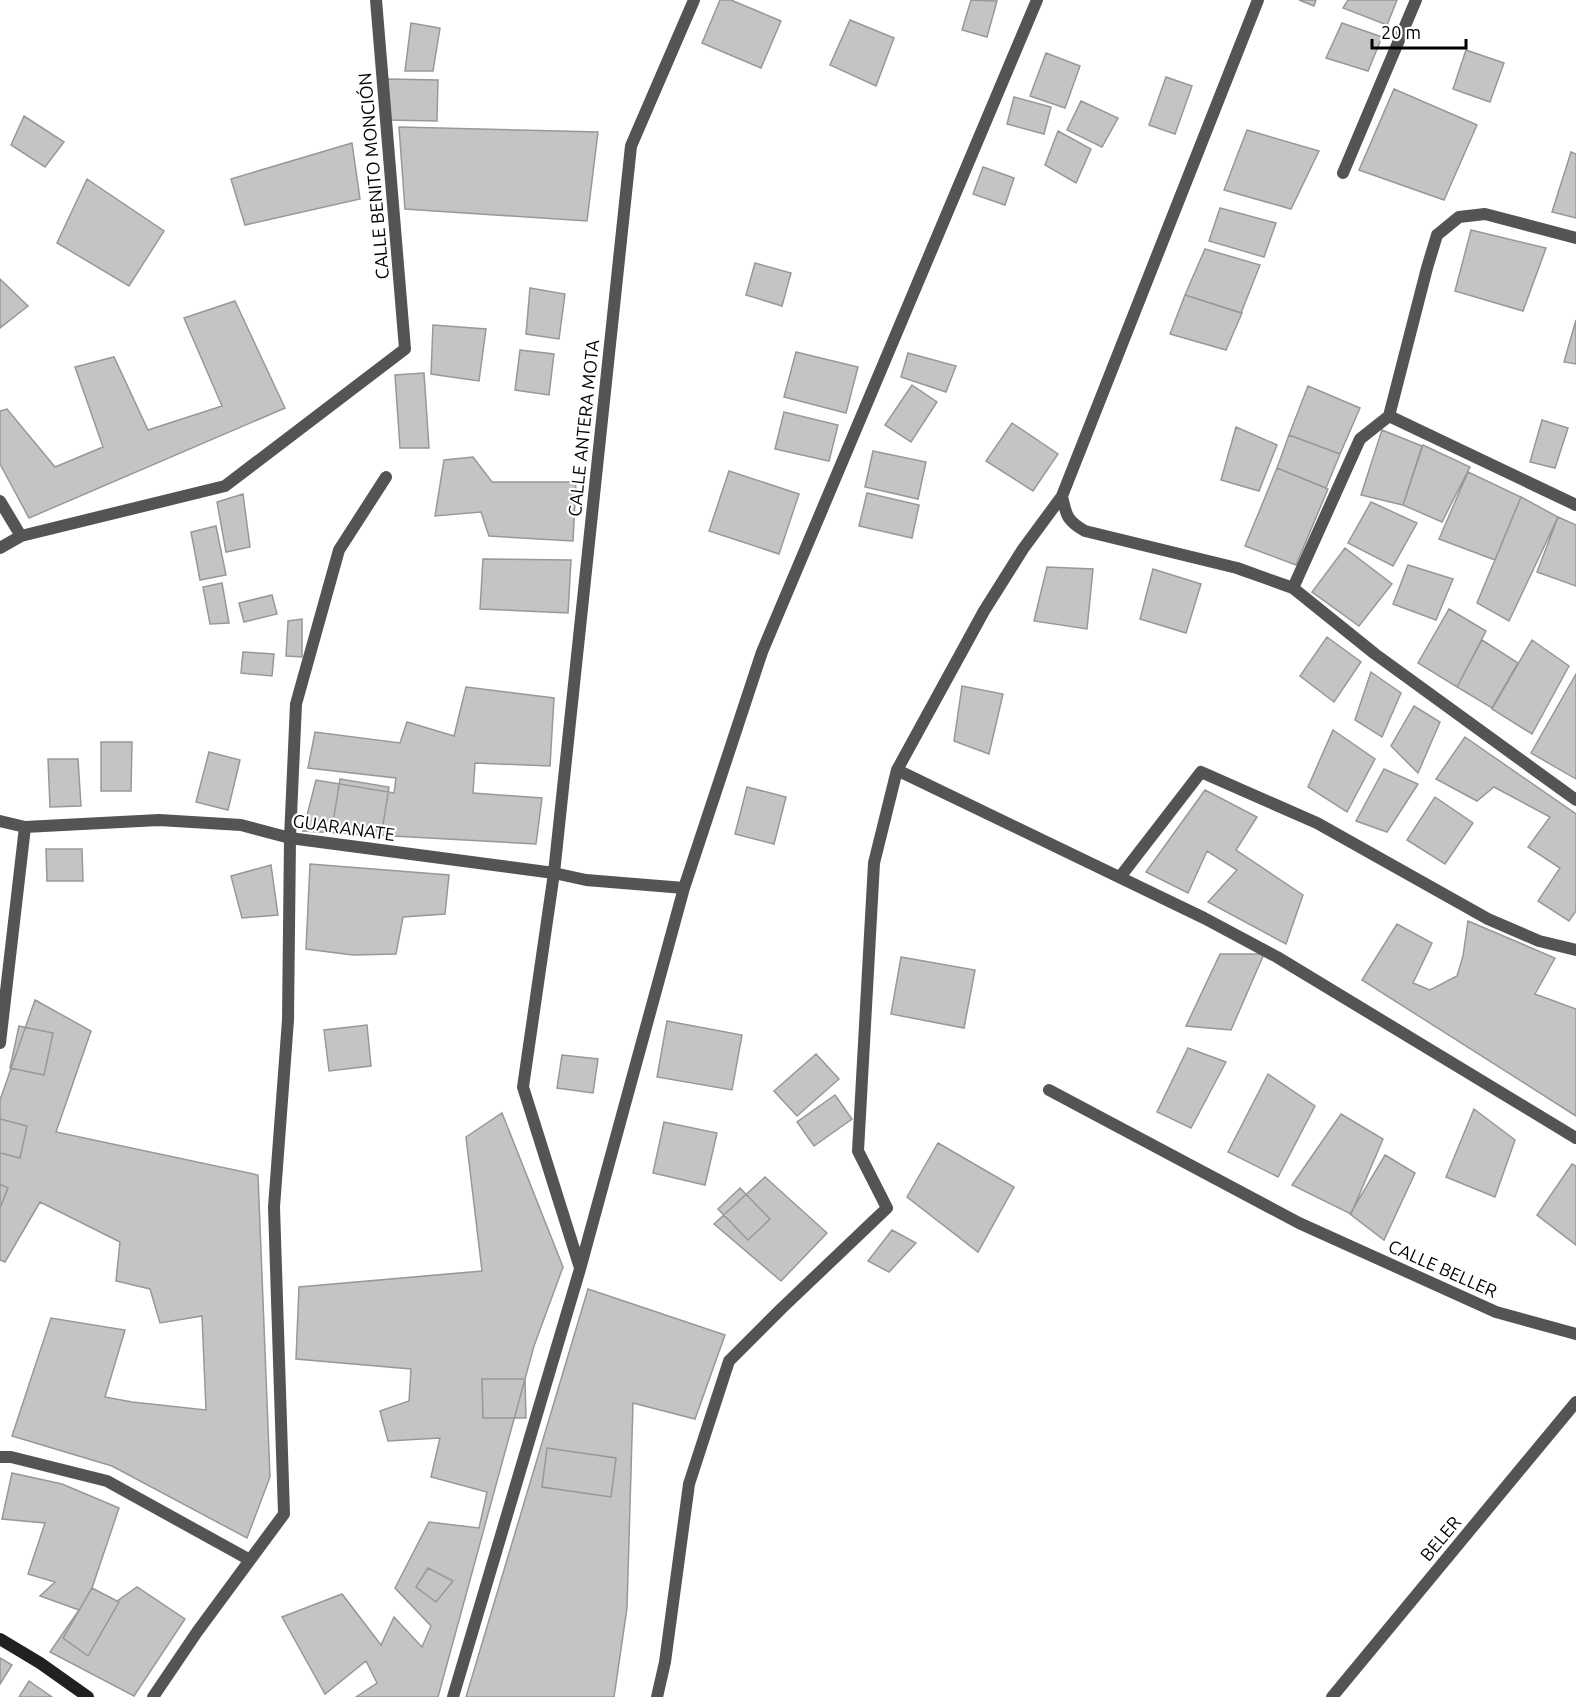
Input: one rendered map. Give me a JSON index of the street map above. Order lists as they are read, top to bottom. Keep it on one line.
{"streets":{"street":["CALLE BENITO MONCIÓN","CALLE ANTERA MOTA","GUARANATE","CALLE BELLER","BELER"]},"crossings":[["CALLE ANTERA MOTA","GUARANATE"]],"scale_bar":"20 m"}
